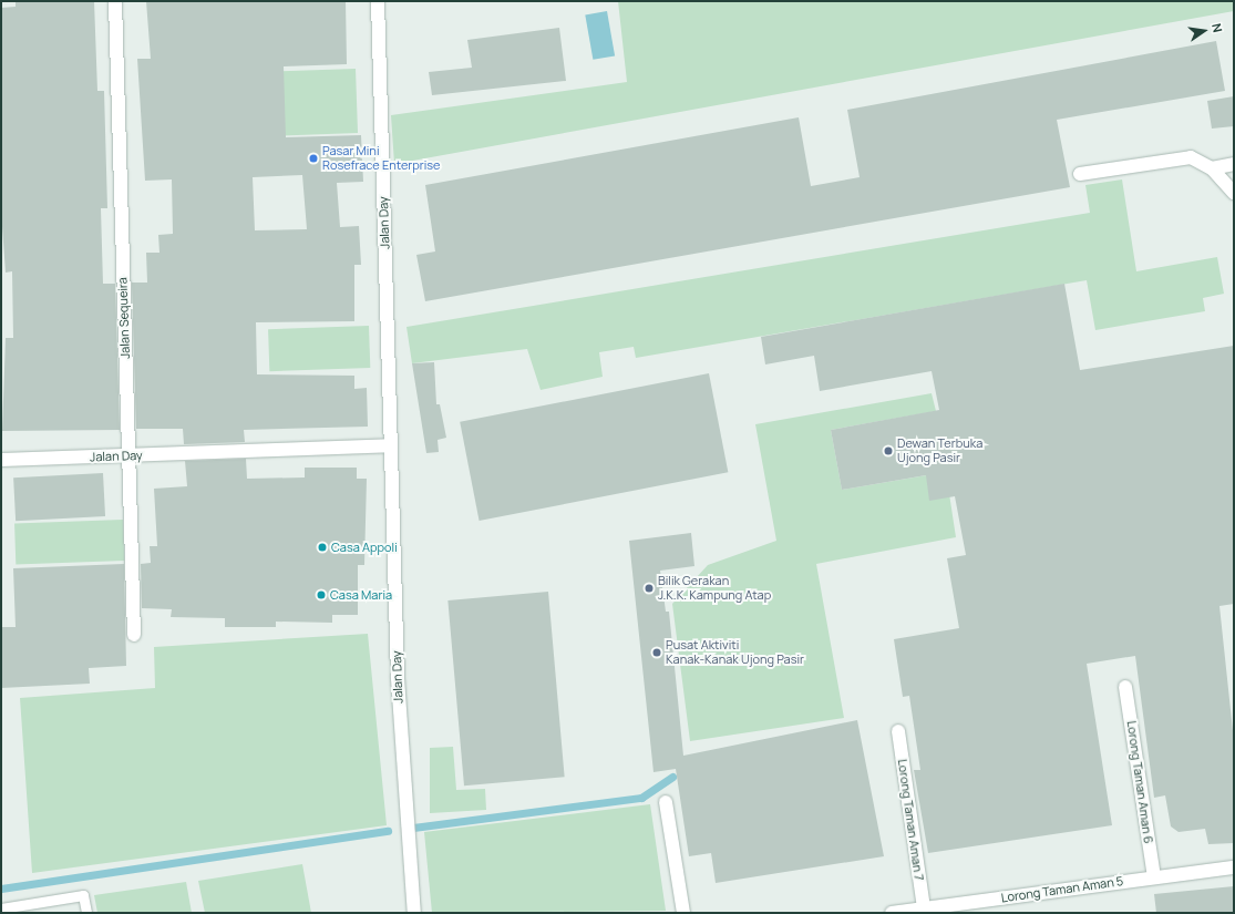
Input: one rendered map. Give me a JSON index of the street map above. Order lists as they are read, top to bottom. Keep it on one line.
{"streets":{"street":["Jalan Day","Jalan Sequeira","Lorong Taman Aman 6","Lorong Taman Aman 7","Lorong Taman Aman 5"]},"crossings":[["Jalan Day","Jalan Sequeira"],["Lorong Taman Aman 6","Lorong Taman Aman 5"],["Lorong Taman Aman 7","Lorong Taman Aman 5"]],"places":["Pasar Mini Rosefrace Enterprise","Dewan Terbuka Ujong Pasir","Casa Appoli","Bilik Gerakan J.K.K. Kampung Atap","Casa Maria","Pusat Aktiviti Kanak-Kanak Ujong Pasir"],"north":"right"}
